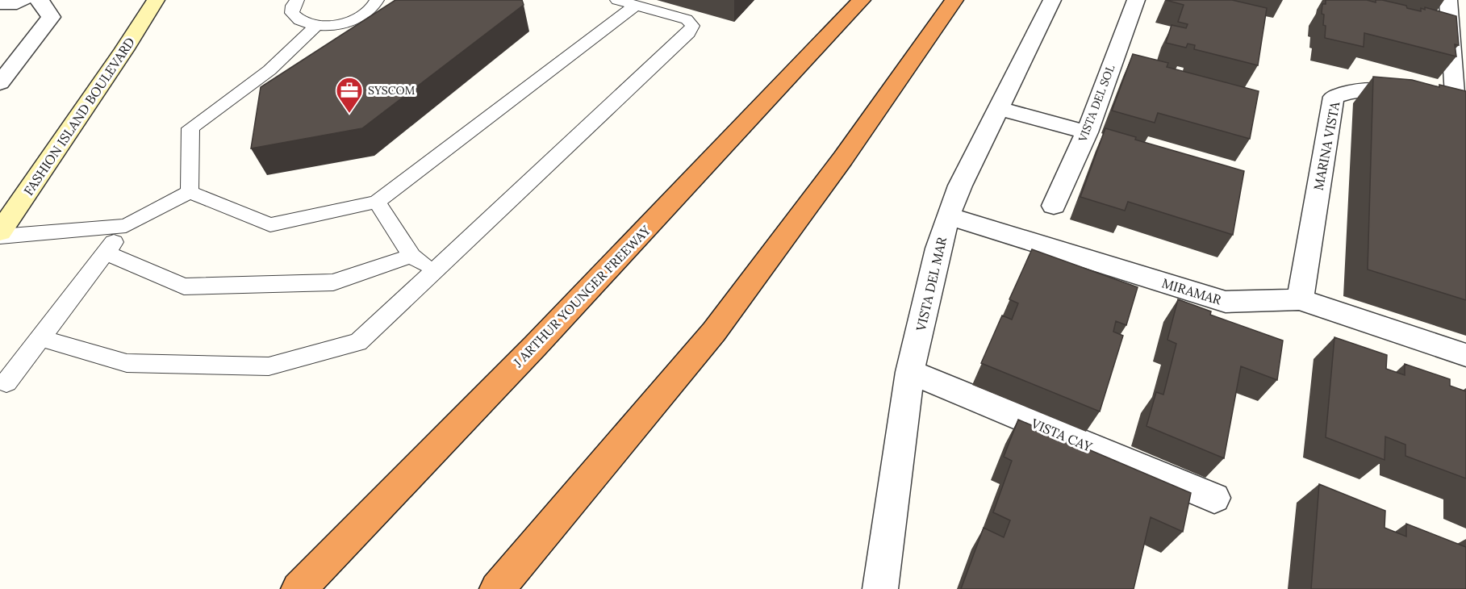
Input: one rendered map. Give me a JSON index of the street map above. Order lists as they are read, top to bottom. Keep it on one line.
{"streets":{"highway":["J ARTHUR YOUNGER FREEWAY"],"main road":["FASHION ISLAND BOULEVARD"],"street":["VISTA DEL SOL","MARINA VISTA","VISTA DEL MAR","MIRAMAR","VISTA CAY"]},"crossings":[["VISTA DEL SOL","VISTA DEL MAR"],["MARINA VISTA","MIRAMAR"],["VISTA DEL MAR","MIRAMAR"],["VISTA DEL MAR","VISTA CAY"]],"places":{"office":["SYSCOM"]}}
